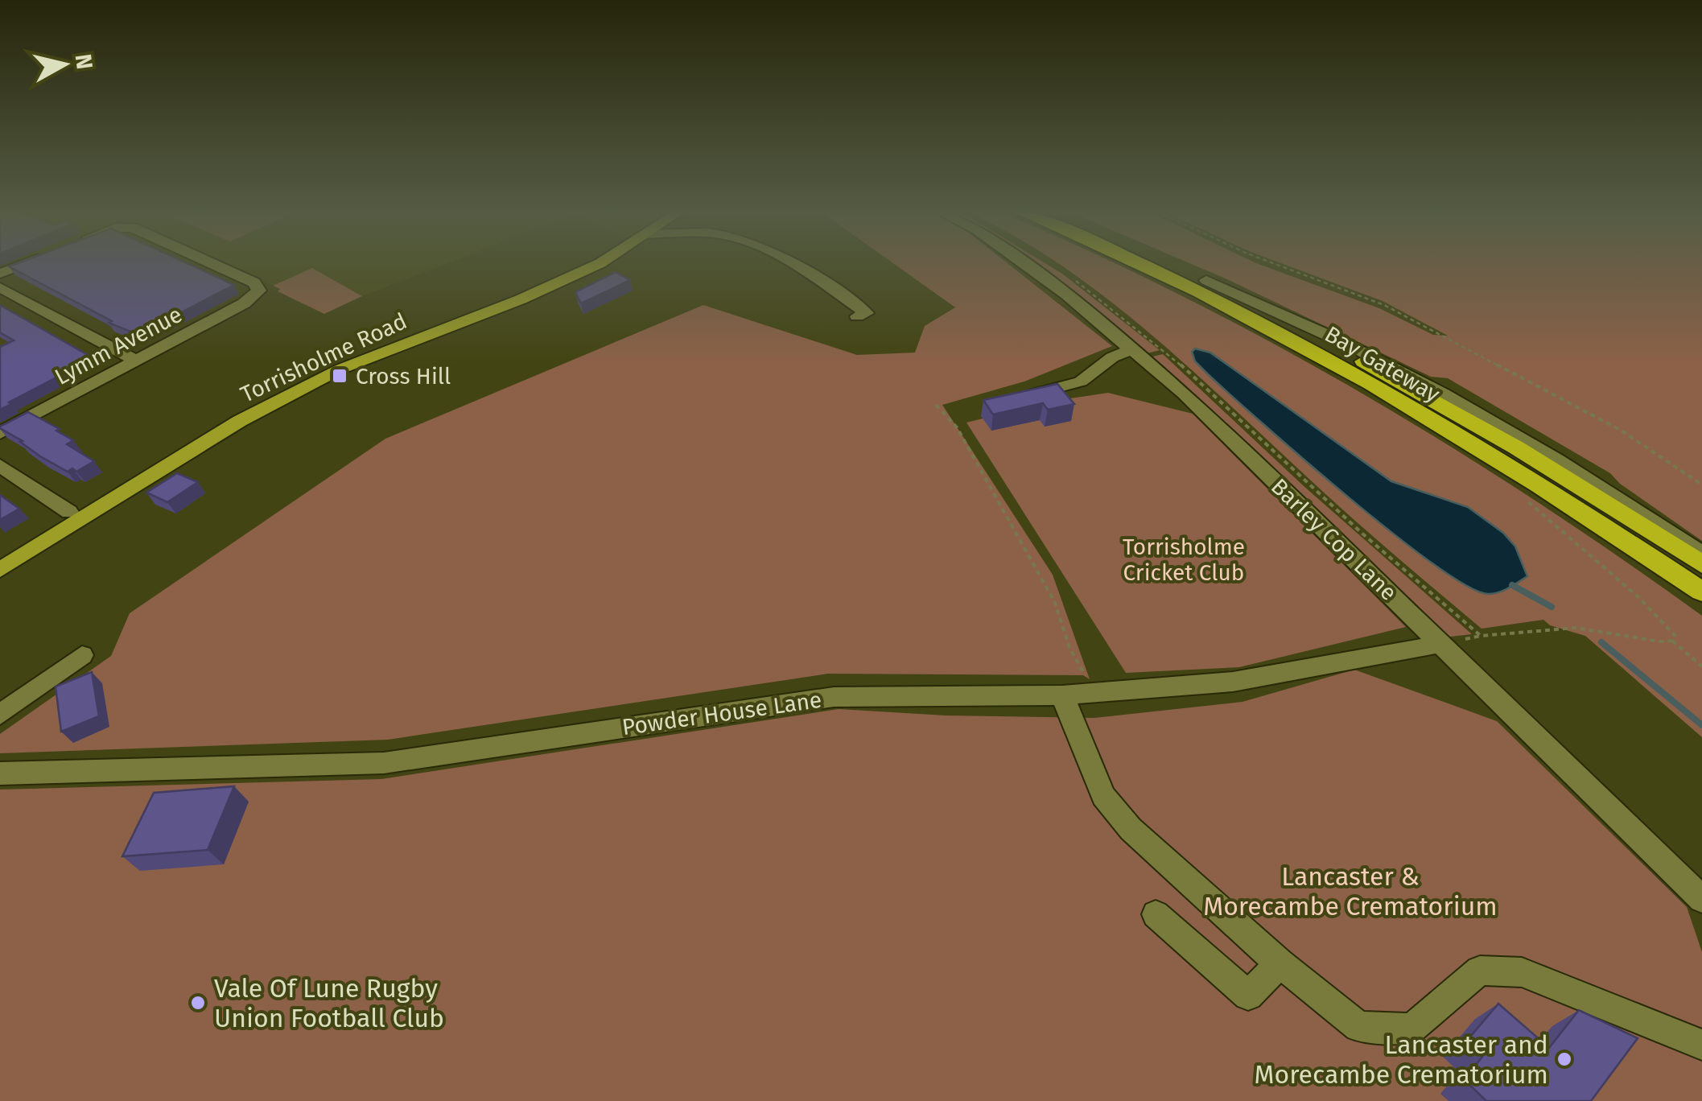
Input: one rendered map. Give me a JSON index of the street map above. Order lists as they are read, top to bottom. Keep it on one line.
{"streets":{"highway":["Bay Gateway"],"main road":["Torrisholme Road"],"street":["Lymm Avenue","Barley Cop Lane","Powder House Lane"]},"crossings":[["Barley Cop Lane","Powder House Lane"]],"parks":["Torrisholme Cricket Club","Lancaster & Morecambe Crematorium"],"places":{"transit":["Cross Hill"],"other":["Vale Of Lune Rugby Union Football Club","Lancaster and Morecambe Crematorium"]},"north":"right"}
